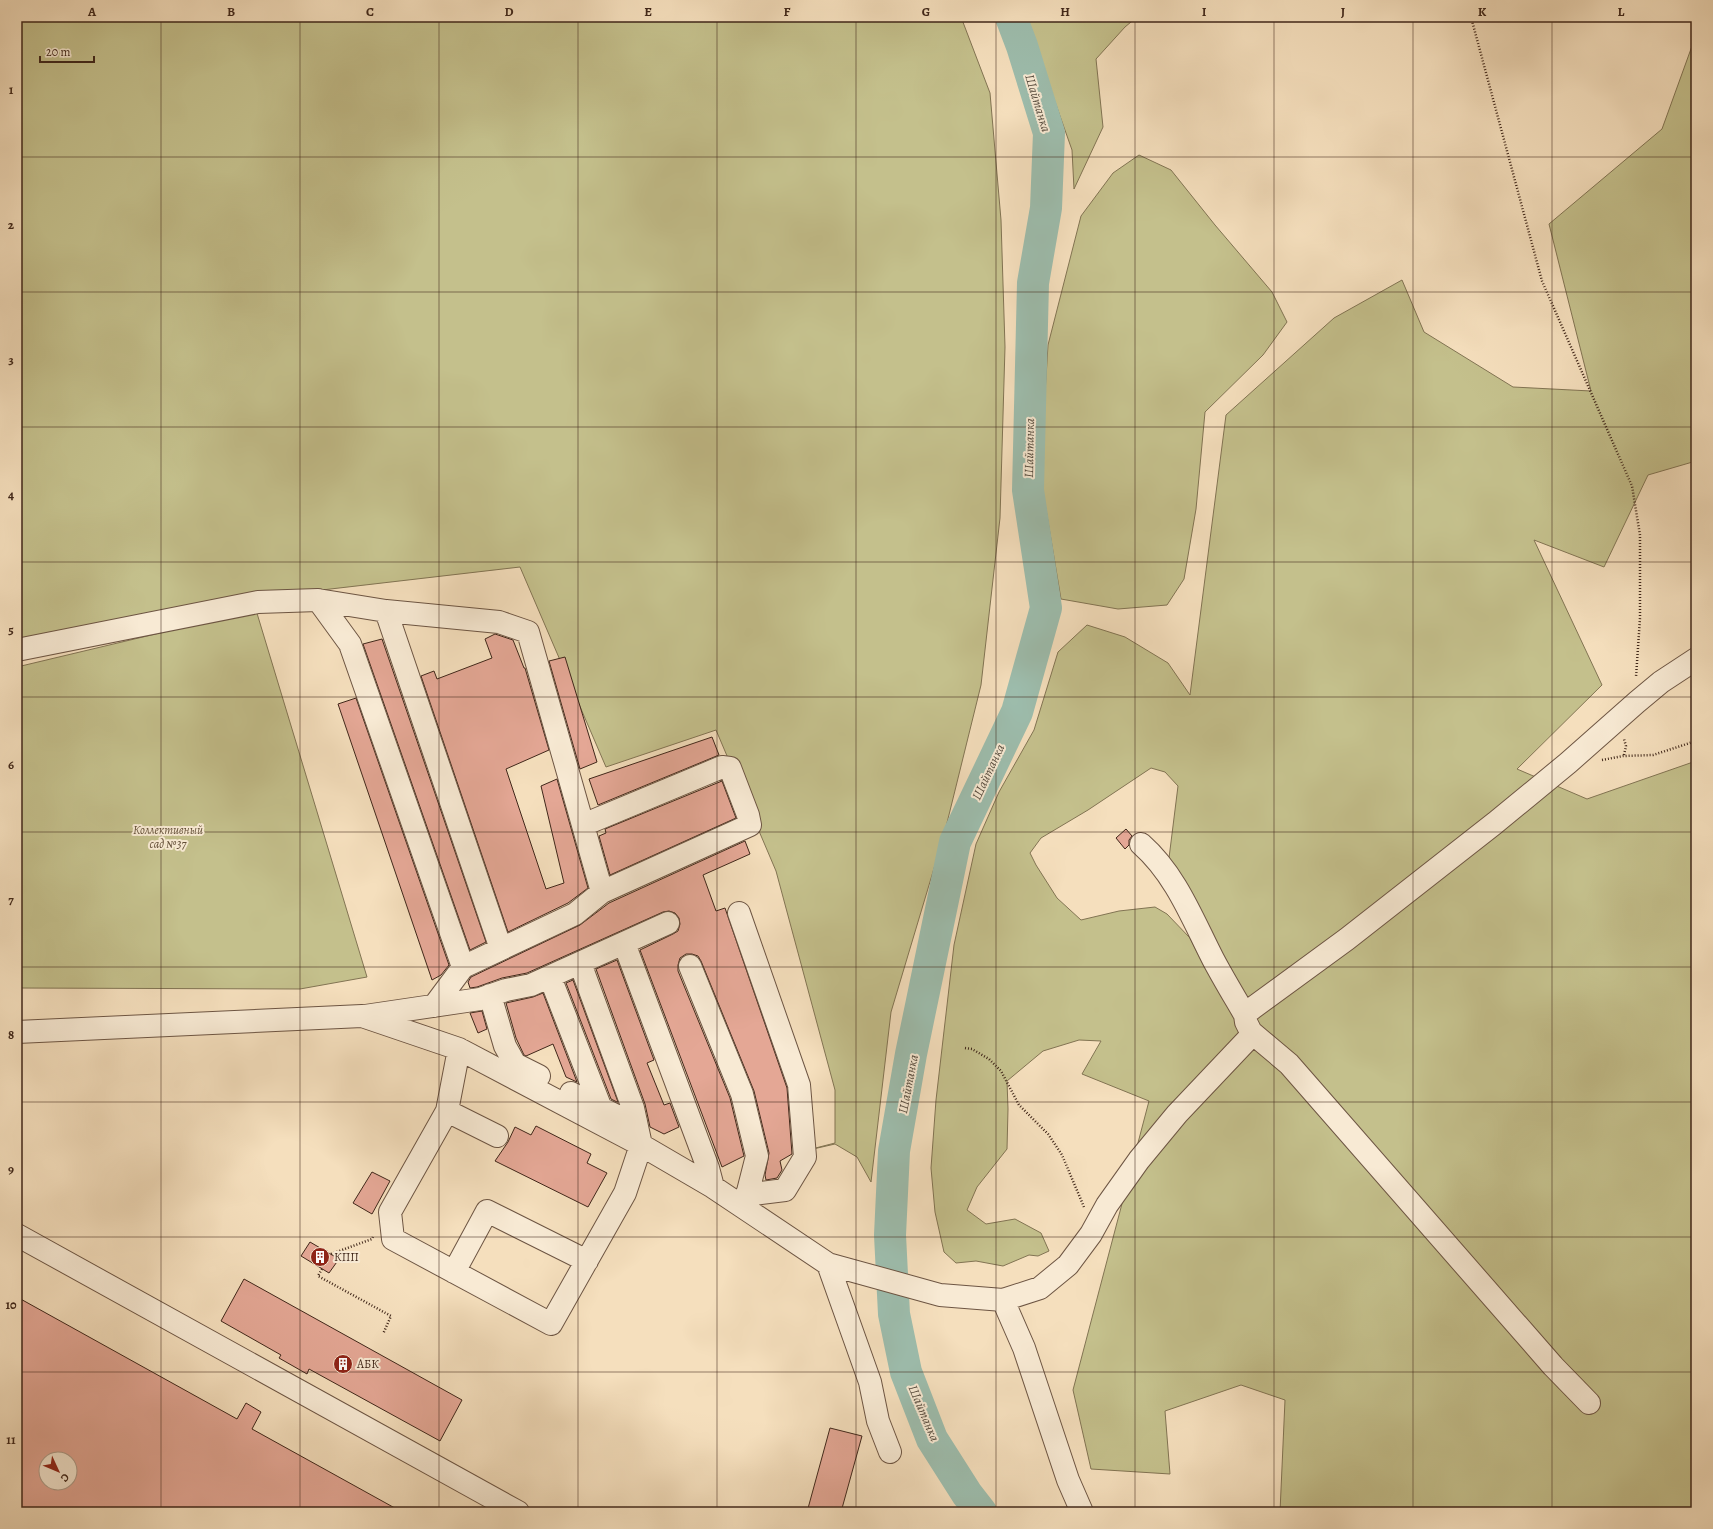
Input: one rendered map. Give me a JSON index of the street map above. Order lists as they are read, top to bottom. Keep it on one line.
{"water":["Шайтанка"],"parks":["Коллективный сад №37"],"places":{"building":["КПП","АБК"]},"scale_bar":"20 m","north":"bottom right","grid":{"columns":["A","B","C","D","E","F","G","H","I","J","K","L"],"rows":["1","2","3","4","5","6","7","8","9","10","11"]}}
